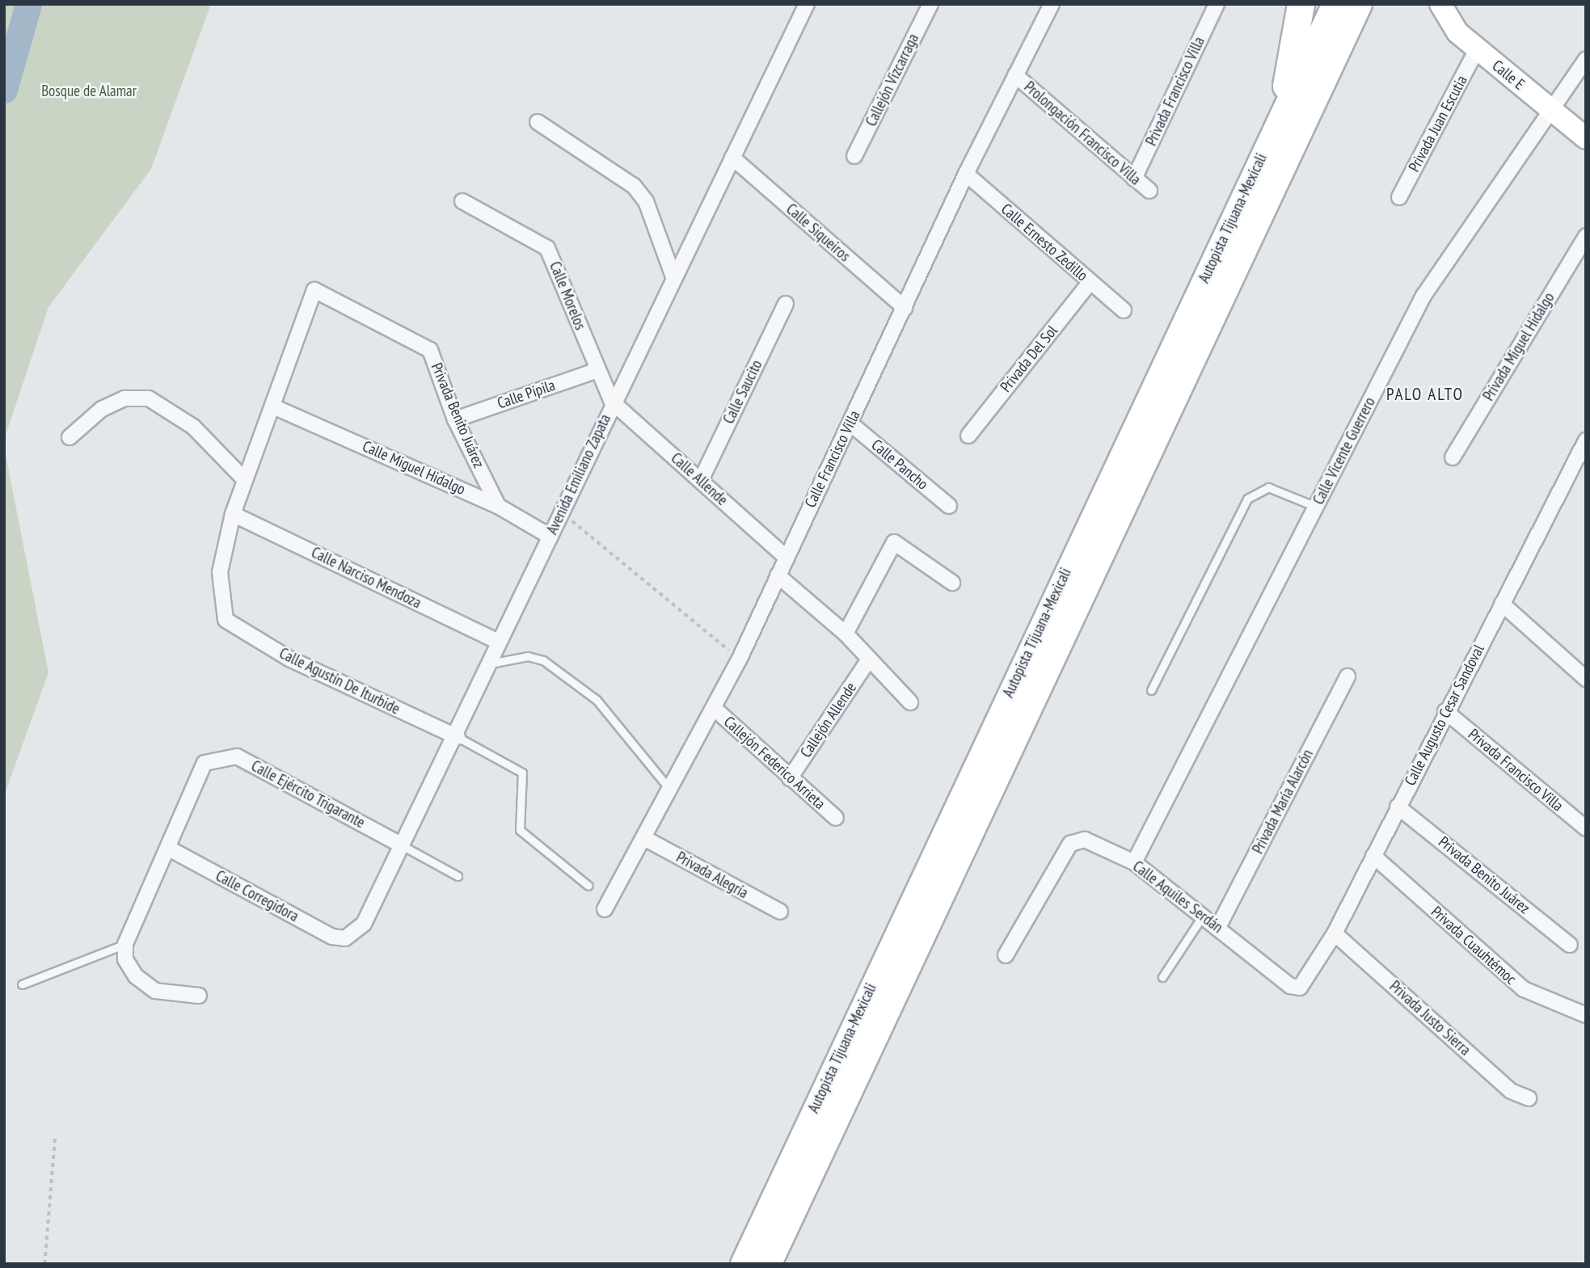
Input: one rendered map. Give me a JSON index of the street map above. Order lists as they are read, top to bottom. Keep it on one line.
{"streets":{"highway":["Autopista Tijuana-Mexicali"],"main road":["Calle E"],"street":["Callejón Vizcarraga","Privada Francisco Villa","Privada Juan Escutia","Prolongación Francisco Villa","Calle Siqueiros","Calle Ernesto Zedillo","Calle Morelos","Privada Miguel Hidalgo","Privada Del Sol","Calle Saucito","Calle Pípila","Privada Benito Juárez","Calle Vicente Guerrero","Calle Francisco Villa","Calle Pancho","Calle Miguel Hidalgo","Avenida Emiliano Zapata","Calle Allende","Calle Narciso Mendoza","Calle Agustín De Iturbide","Calle Augusto Cesar Sandoval","Callejón Allende","Callejón Federico Arrieta","Calle Ejército Trigarante","Privada María Alarcón","Privada Alegría","Calle Corregidora","Calle Aquiles Serdán","Privada Cuauhtémoc","Privada Justo Sierra"]},"crossings":[["Calle E","Privada Juan Escutia"],["Calle E","Calle Vicente Guerrero"],["Privada Francisco Villa","Prolongación Francisco Villa"],["Privada Francisco Villa","Calle Augusto Cesar Sandoval"],["Prolongación Francisco Villa","Calle Francisco Villa"],["Calle Siqueiros","Calle Francisco Villa"],["Calle Siqueiros","Avenida Emiliano Zapata"],["Calle Ernesto Zedillo","Privada Del Sol"],["Calle Ernesto Zedillo","Calle Francisco Villa"],["Calle Morelos","Calle Pípila"],["Calle Morelos","Avenida Emiliano Zapata"],["Calle Morelos","Calle Allende"],["Calle Saucito","Calle Allende"],["Calle Pípila","Privada Benito Juárez"],["Privada Benito Juárez","Calle Miguel Hidalgo"],["Privada Benito Juárez","Calle Augusto Cesar Sandoval"],["Calle Vicente Guerrero","Calle Aquiles Serdán"],["Calle Francisco Villa","Calle Pancho"],["Calle Francisco Villa","Calle Allende"],["Calle Francisco Villa","Callejón Federico Arrieta"],["Calle Francisco Villa","Privada Alegría"],["Calle Miguel Hidalgo","Avenida Emiliano Zapata"],["Avenida Emiliano Zapata","Calle Allende"],["Avenida Emiliano Zapata","Calle Narciso Mendoza"],["Avenida Emiliano Zapata","Calle Agustín De Iturbide"],["Avenida Emiliano Zapata","Calle Ejército Trigarante"],["Avenida Emiliano Zapata","Calle Corregidora"],["Calle Narciso Mendoza","Calle Agustín De Iturbide"],["Calle Augusto Cesar Sandoval","Calle Aquiles Serdán"],["Calle Augusto Cesar Sandoval","Privada Cuauhtémoc"],["Calle Augusto Cesar Sandoval","Privada Justo Sierra"],["Callejón Allende","Callejón Federico Arrieta"],["Calle Ejército Trigarante","Calle Corregidora"],["Privada María Alarcón","Calle Aquiles Serdán"]],"districts":["PALO ALTO"],"parks":["Bosque de Alamar"]}
